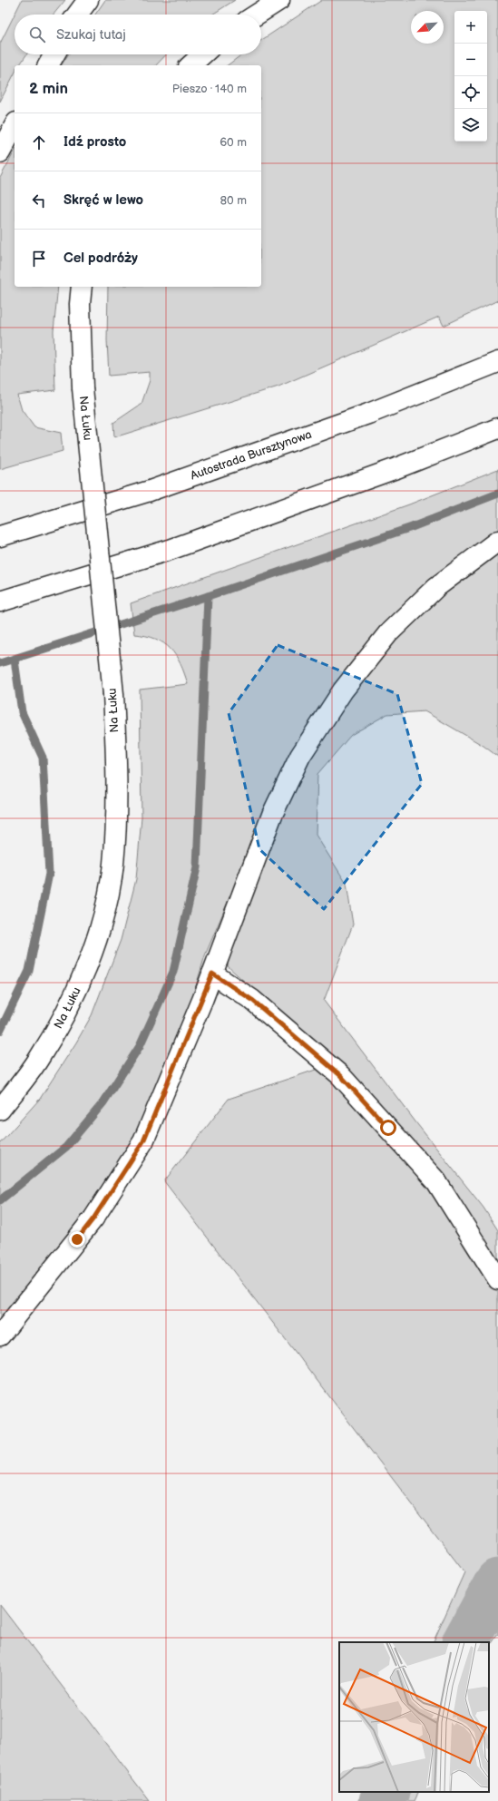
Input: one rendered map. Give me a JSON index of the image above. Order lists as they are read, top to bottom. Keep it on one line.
{"streets":{"main road":["Na Łuku","Autostrada Bursztynowa"]},"north":"bottom left","page":{"map_buttons":["+","−"],"search":"Szukaj tutaj","heading":["2 min","Pieszo · 140 m"],"list":[["Idź prosto","60 m"],["Skręć w lewo","80 m"],"Cel podróży"]}}
